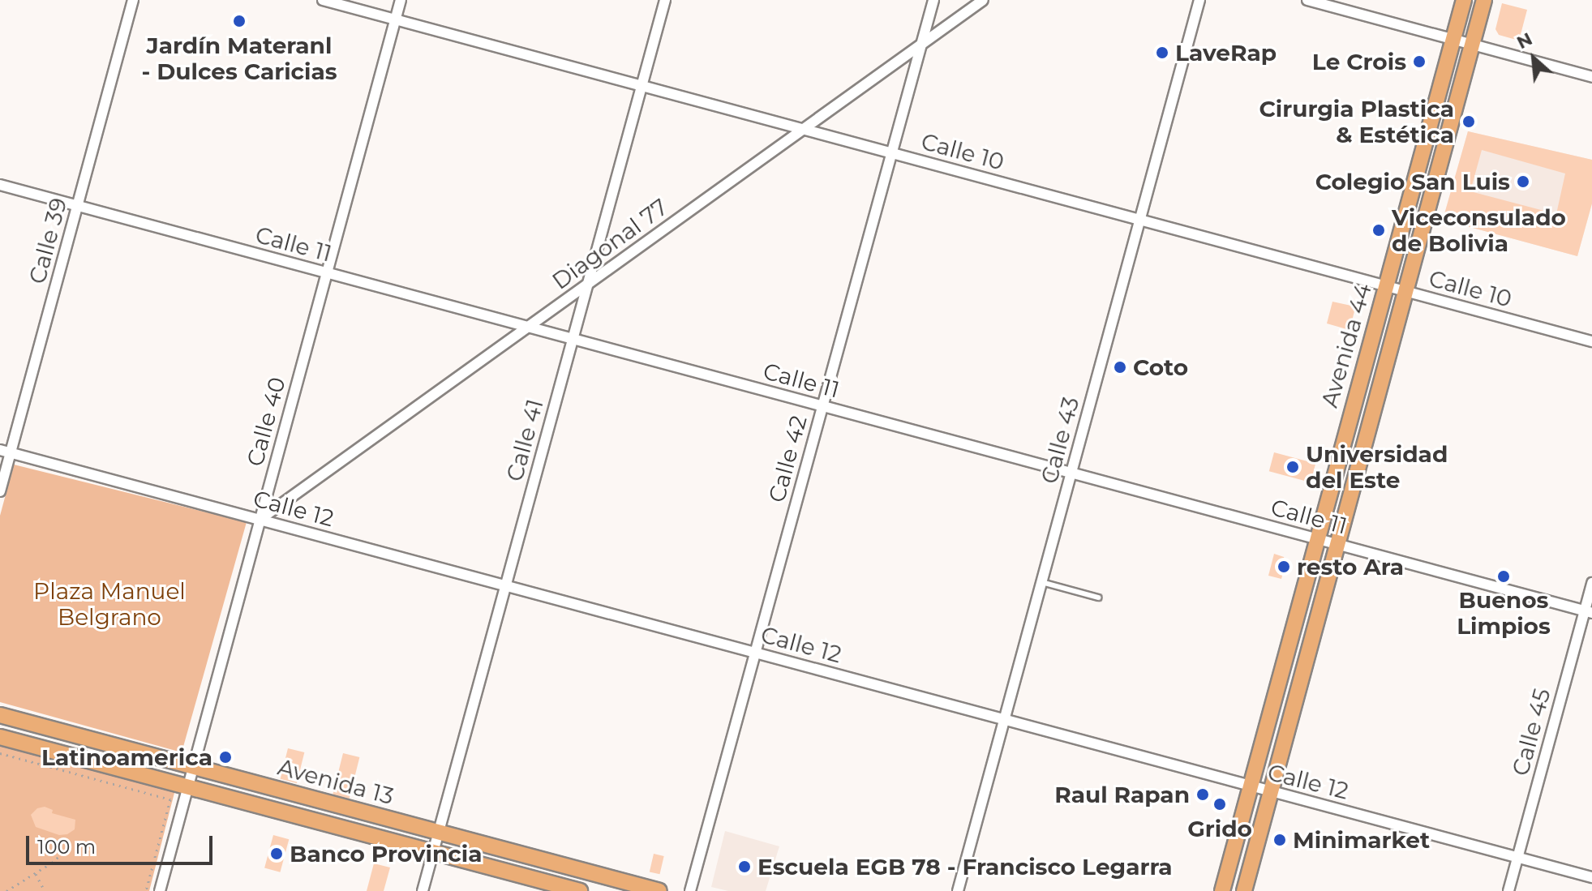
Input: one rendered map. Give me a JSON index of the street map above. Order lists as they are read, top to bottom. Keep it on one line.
{"streets":{"main road":["Avenida 44","Avenida 13"],"street":["Calle 10","Calle 39","Calle 11","Diagonal 77","Calle 40","Calle 41","Calle 43","Calle 42","Calle 12","Calle 45"]},"crossings":[["Calle 10","Diagonal 77"],["Calle 10","Avenida 44"],["Calle 10","Calle 40"],["Calle 10","Calle 41"],["Calle 10","Calle 43"],["Calle 10","Calle 42"],["Calle 39","Calle 11"],["Calle 39","Calle 12"],["Calle 11","Diagonal 77"],["Calle 11","Avenida 44"],["Calle 11","Calle 40"],["Calle 11","Calle 41"],["Calle 11","Calle 43"],["Calle 11","Calle 42"],["Calle 11","Calle 45"],["Diagonal 77","Calle 40"],["Diagonal 77","Calle 41"],["Diagonal 77","Calle 42"],["Diagonal 77","Calle 12"],["Avenida 44","Calle 12"],["Calle 40","Calle 12"],["Calle 40","Avenida 13"],["Calle 41","Calle 12"],["Calle 41","Avenida 13"],["Calle 43","Calle 12"],["Calle 42","Calle 12"],["Calle 12","Calle 45"]],"parks":["Plaza Manuel Belgrano"],"places":["Jardín Materanl - Dulces Caricias","LaveRap","Le Crois","Cirurgia Plastica & Estética","Colegio San Luis","Viceconsulado de Bolivia","Coto","Universidad del Este","resto Ara","Buenos Limpios","Latinoamerica","Raul Rapan","Grido","Minimarket","Banco Provincia","Escuela EGB 78 - Francisco Legarra"],"scale_bar":"100 m","north":"top left"}
